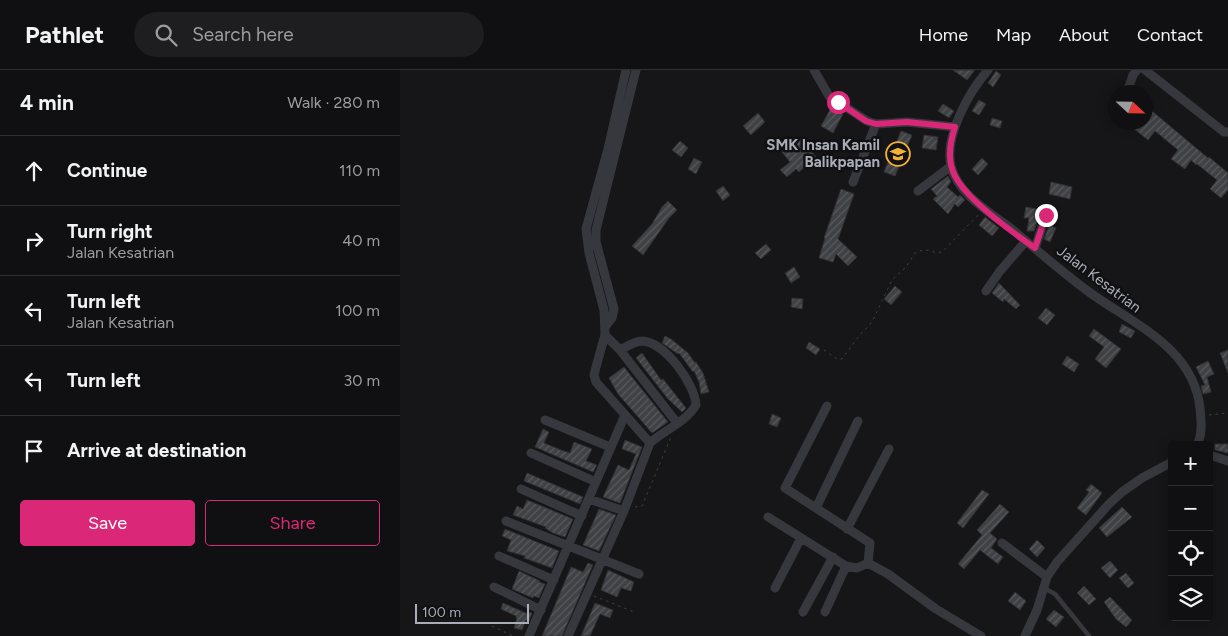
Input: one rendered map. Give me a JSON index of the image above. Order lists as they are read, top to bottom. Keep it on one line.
{"streets":{"street":["Jalan Kesatrian"]},"places":{"school or university":["SMK Insan Kamil Balikpapan"]},"scale_bar":"100 m","north":"right","page":{"header":"Pathlet","search":"Search here","nav":["Home","Map","About","Contact"],"heading":["4 min","Walk · 280 m"],"list":[["Continue","110 m"],["Turn right","Jalan Kesatrian","40 m"],["Turn left","Jalan Kesatrian","100 m"],["Turn left","30 m"],"Arrive at destination"],"map_buttons":["+","−"],"buttons":["Save","Share"],"scale":"100 m"}}
